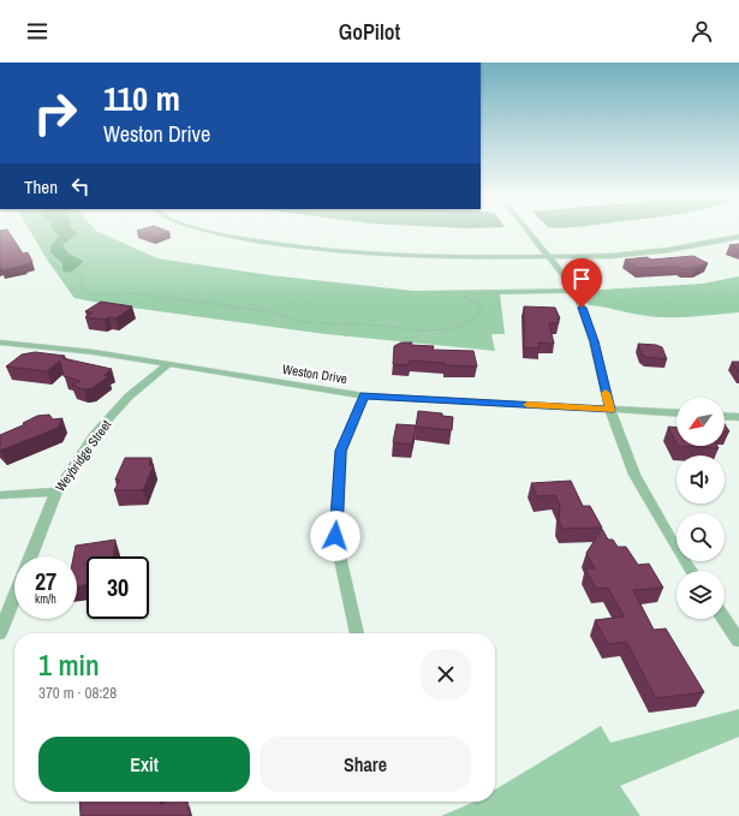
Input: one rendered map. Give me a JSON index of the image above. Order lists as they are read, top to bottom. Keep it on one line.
{"streets":{"street":["Weston Drive","Weybridge Street"]},"crossings":[["Weston Drive","Weybridge Street"]],"north":"bottom left","page":{"header":"GoPilot","turn":["110 m","Weston Drive"],"then":"Then","speed":"27 km/h","limit":"30","heading":["1 min","370 m · 08:28"],"buttons":["Exit","Share"]}}
